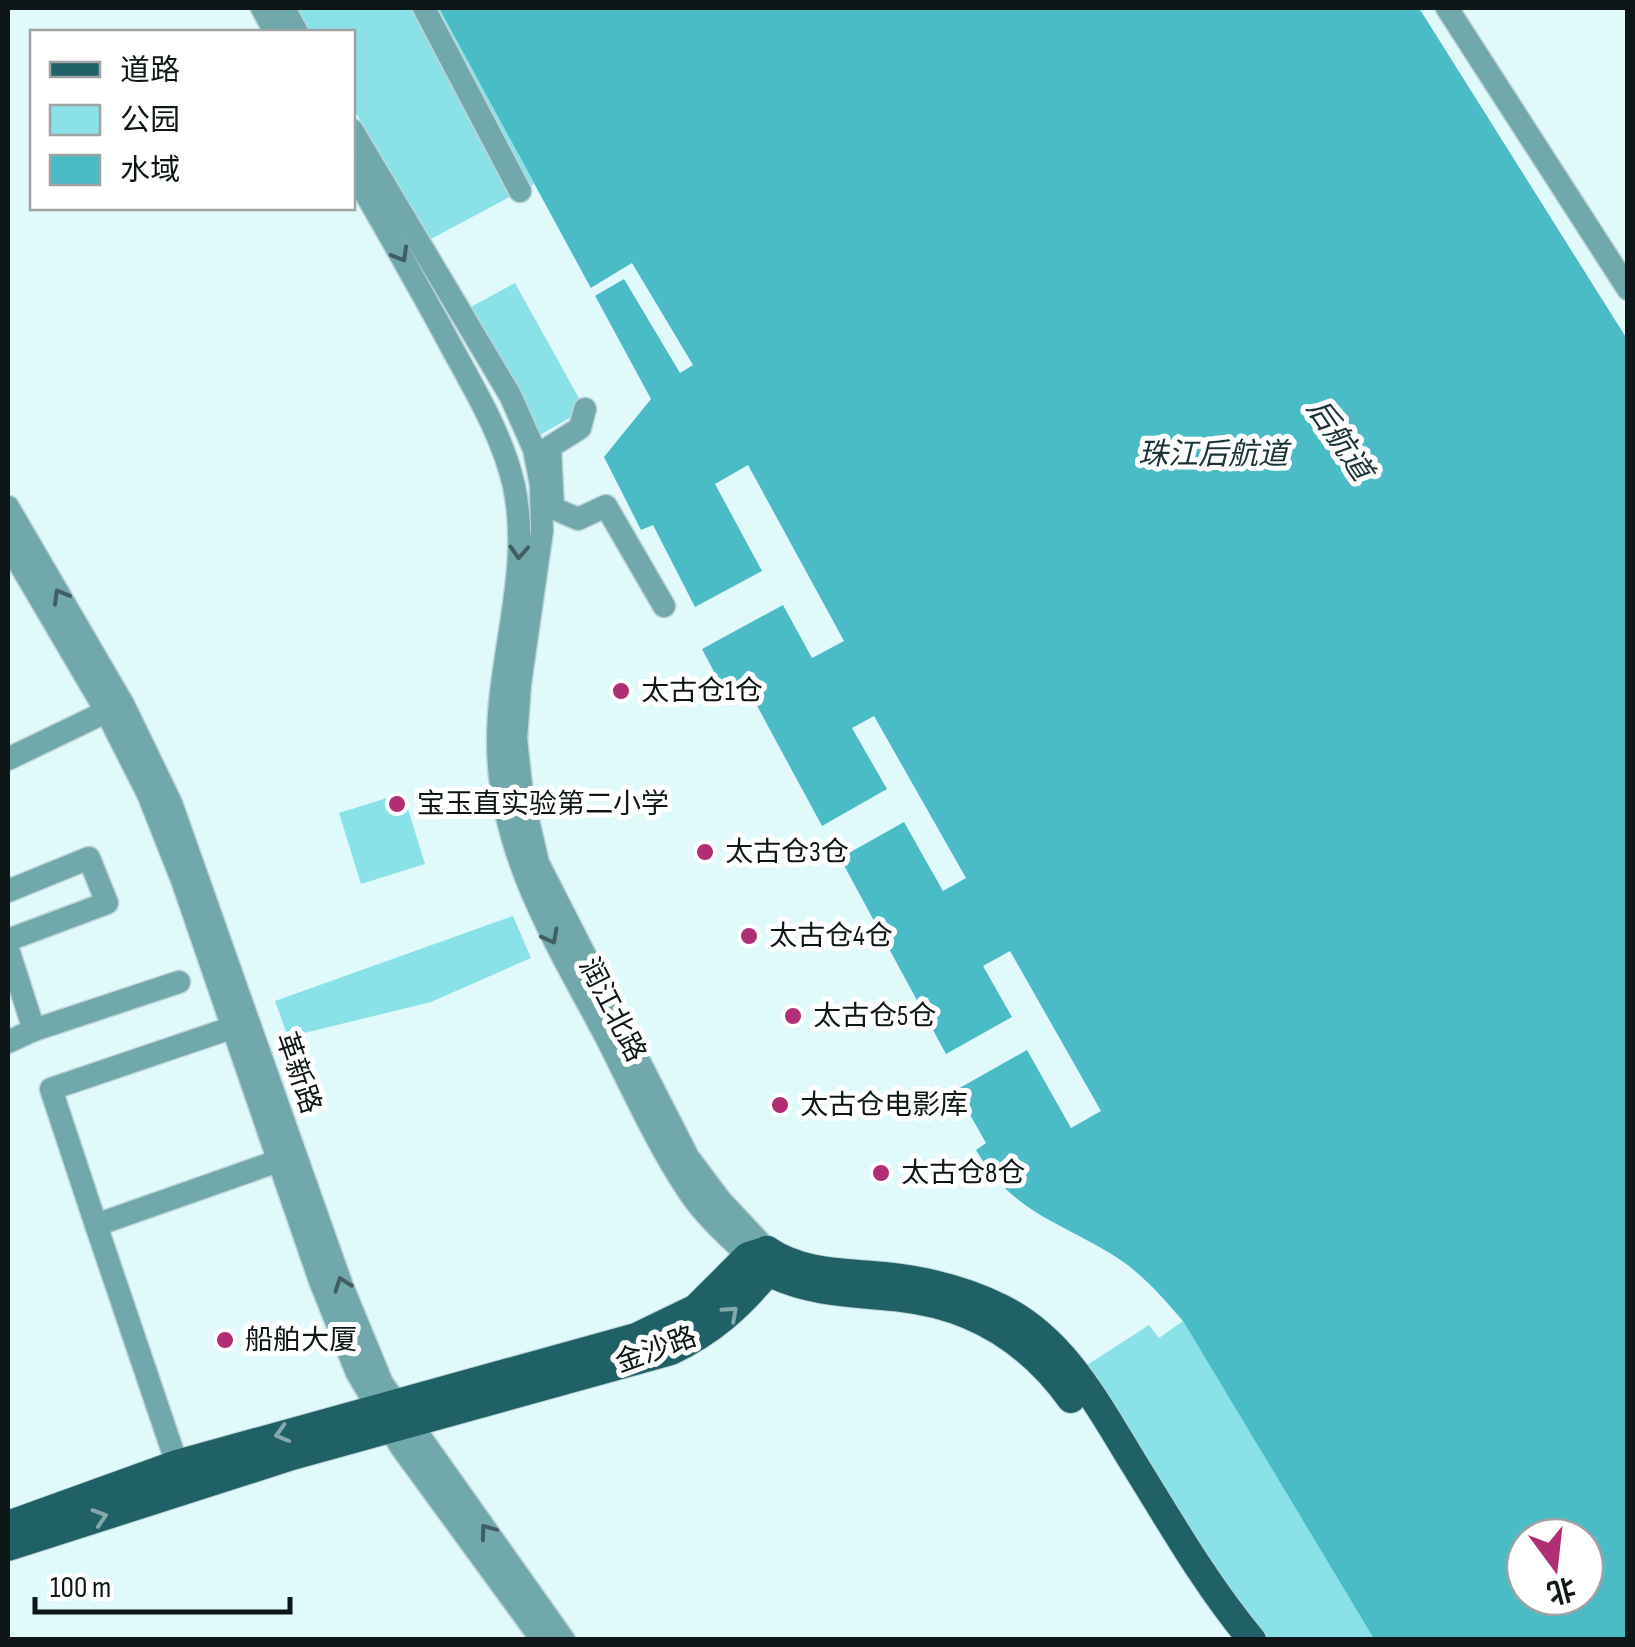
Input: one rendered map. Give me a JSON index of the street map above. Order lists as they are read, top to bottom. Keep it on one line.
{"streets":{"main road":["润江北路","金沙路"],"street":["革新路"]},"crossings":[["润江北路","金沙路"],["革新路","金沙路"]],"water":["后航道","珠江后航道"],"places":["太古仓1仓","宝玉直实验第二小学","太古仓3仓","太古仓4仓","太古仓5仓","太古仓电影库","太古仓8仓","船舶大厦"],"legend":["道路","公园","水域"],"scale_bar":"100 m","north":"bottom"}
